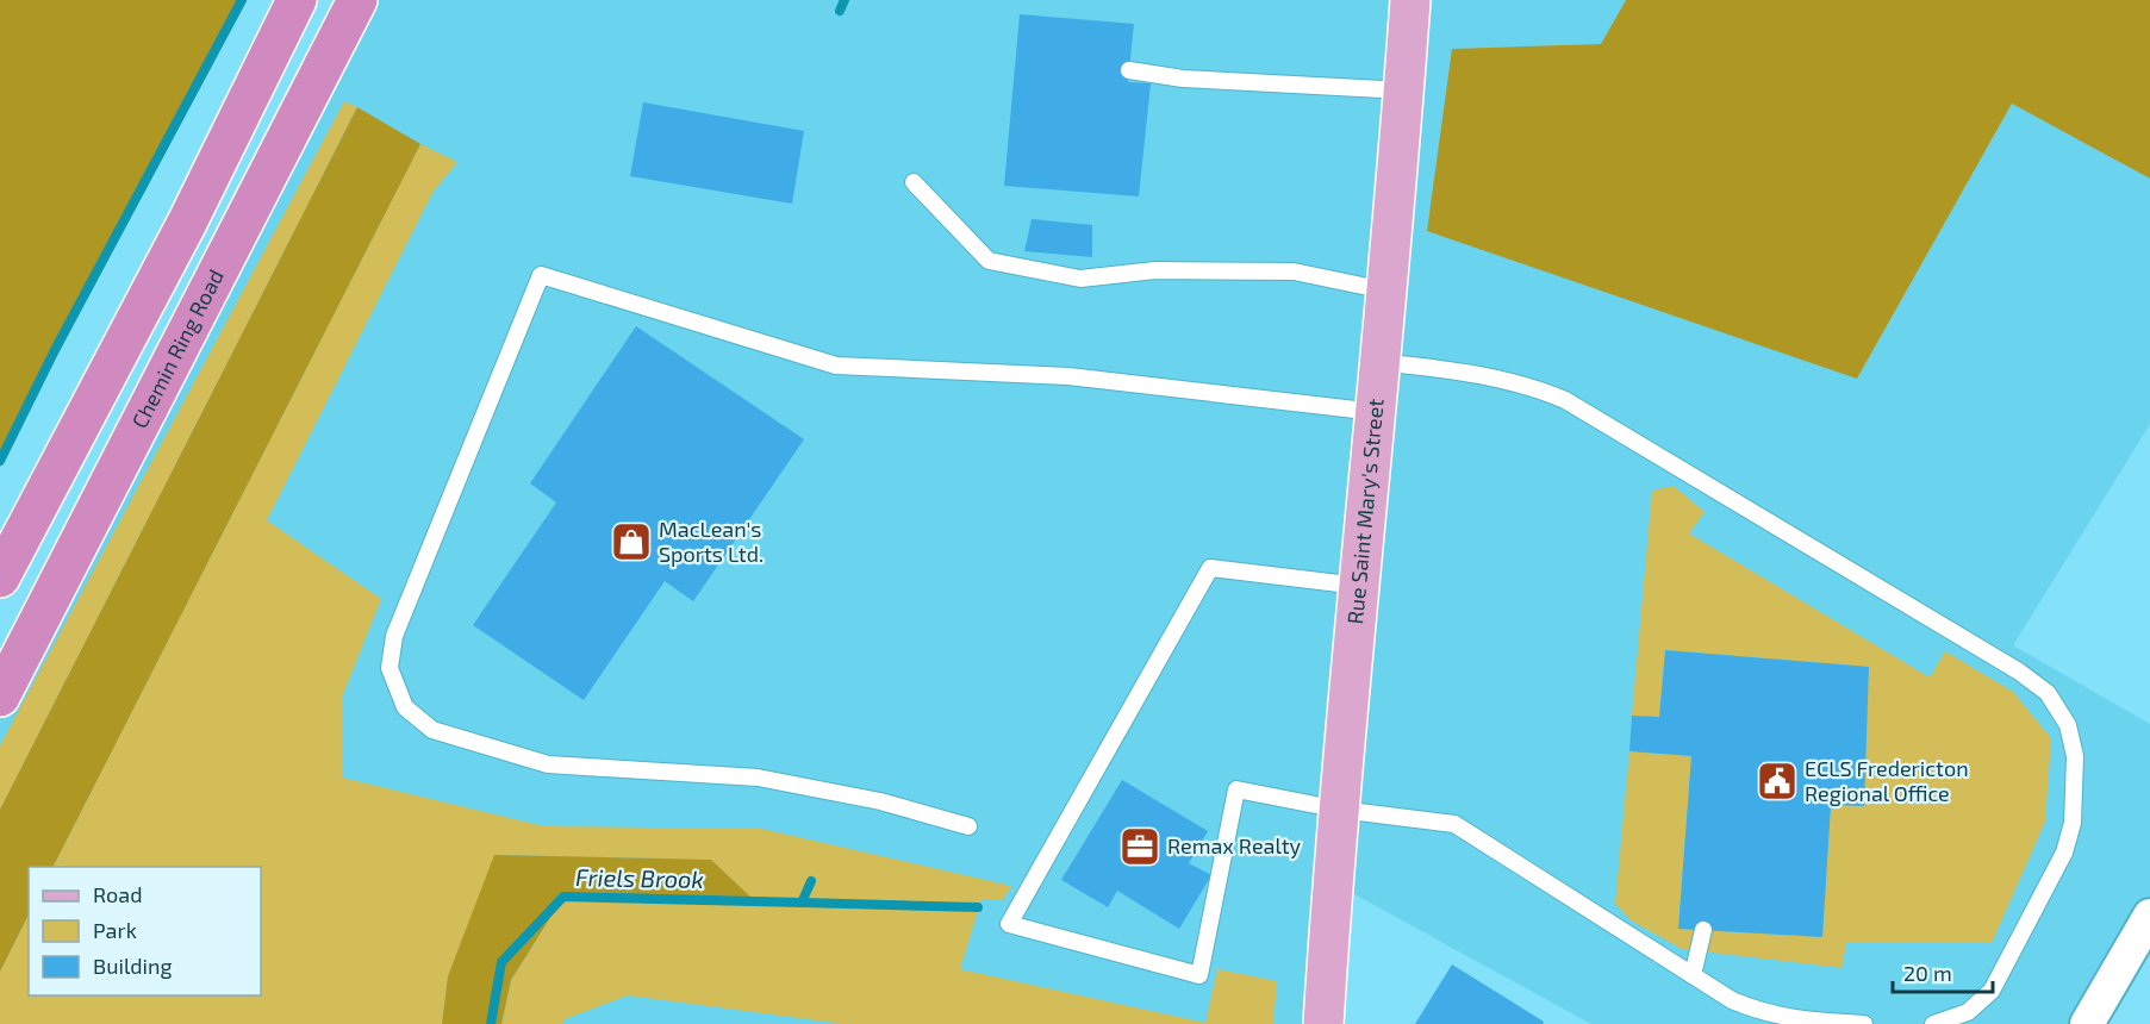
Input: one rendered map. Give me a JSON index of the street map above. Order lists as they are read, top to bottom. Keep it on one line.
{"streets":{"highway":["Chemin Ring Road"],"main road":["Rue Saint Mary's Street"]},"water":["Friels Brook"],"places":{"shop":["MacLean's Sports Ltd."],"public building":["ECLS Fredericton Regional Office"],"office":["Remax Realty"]},"legend":["Road","Park","Building"],"scale_bar":"20 m"}
